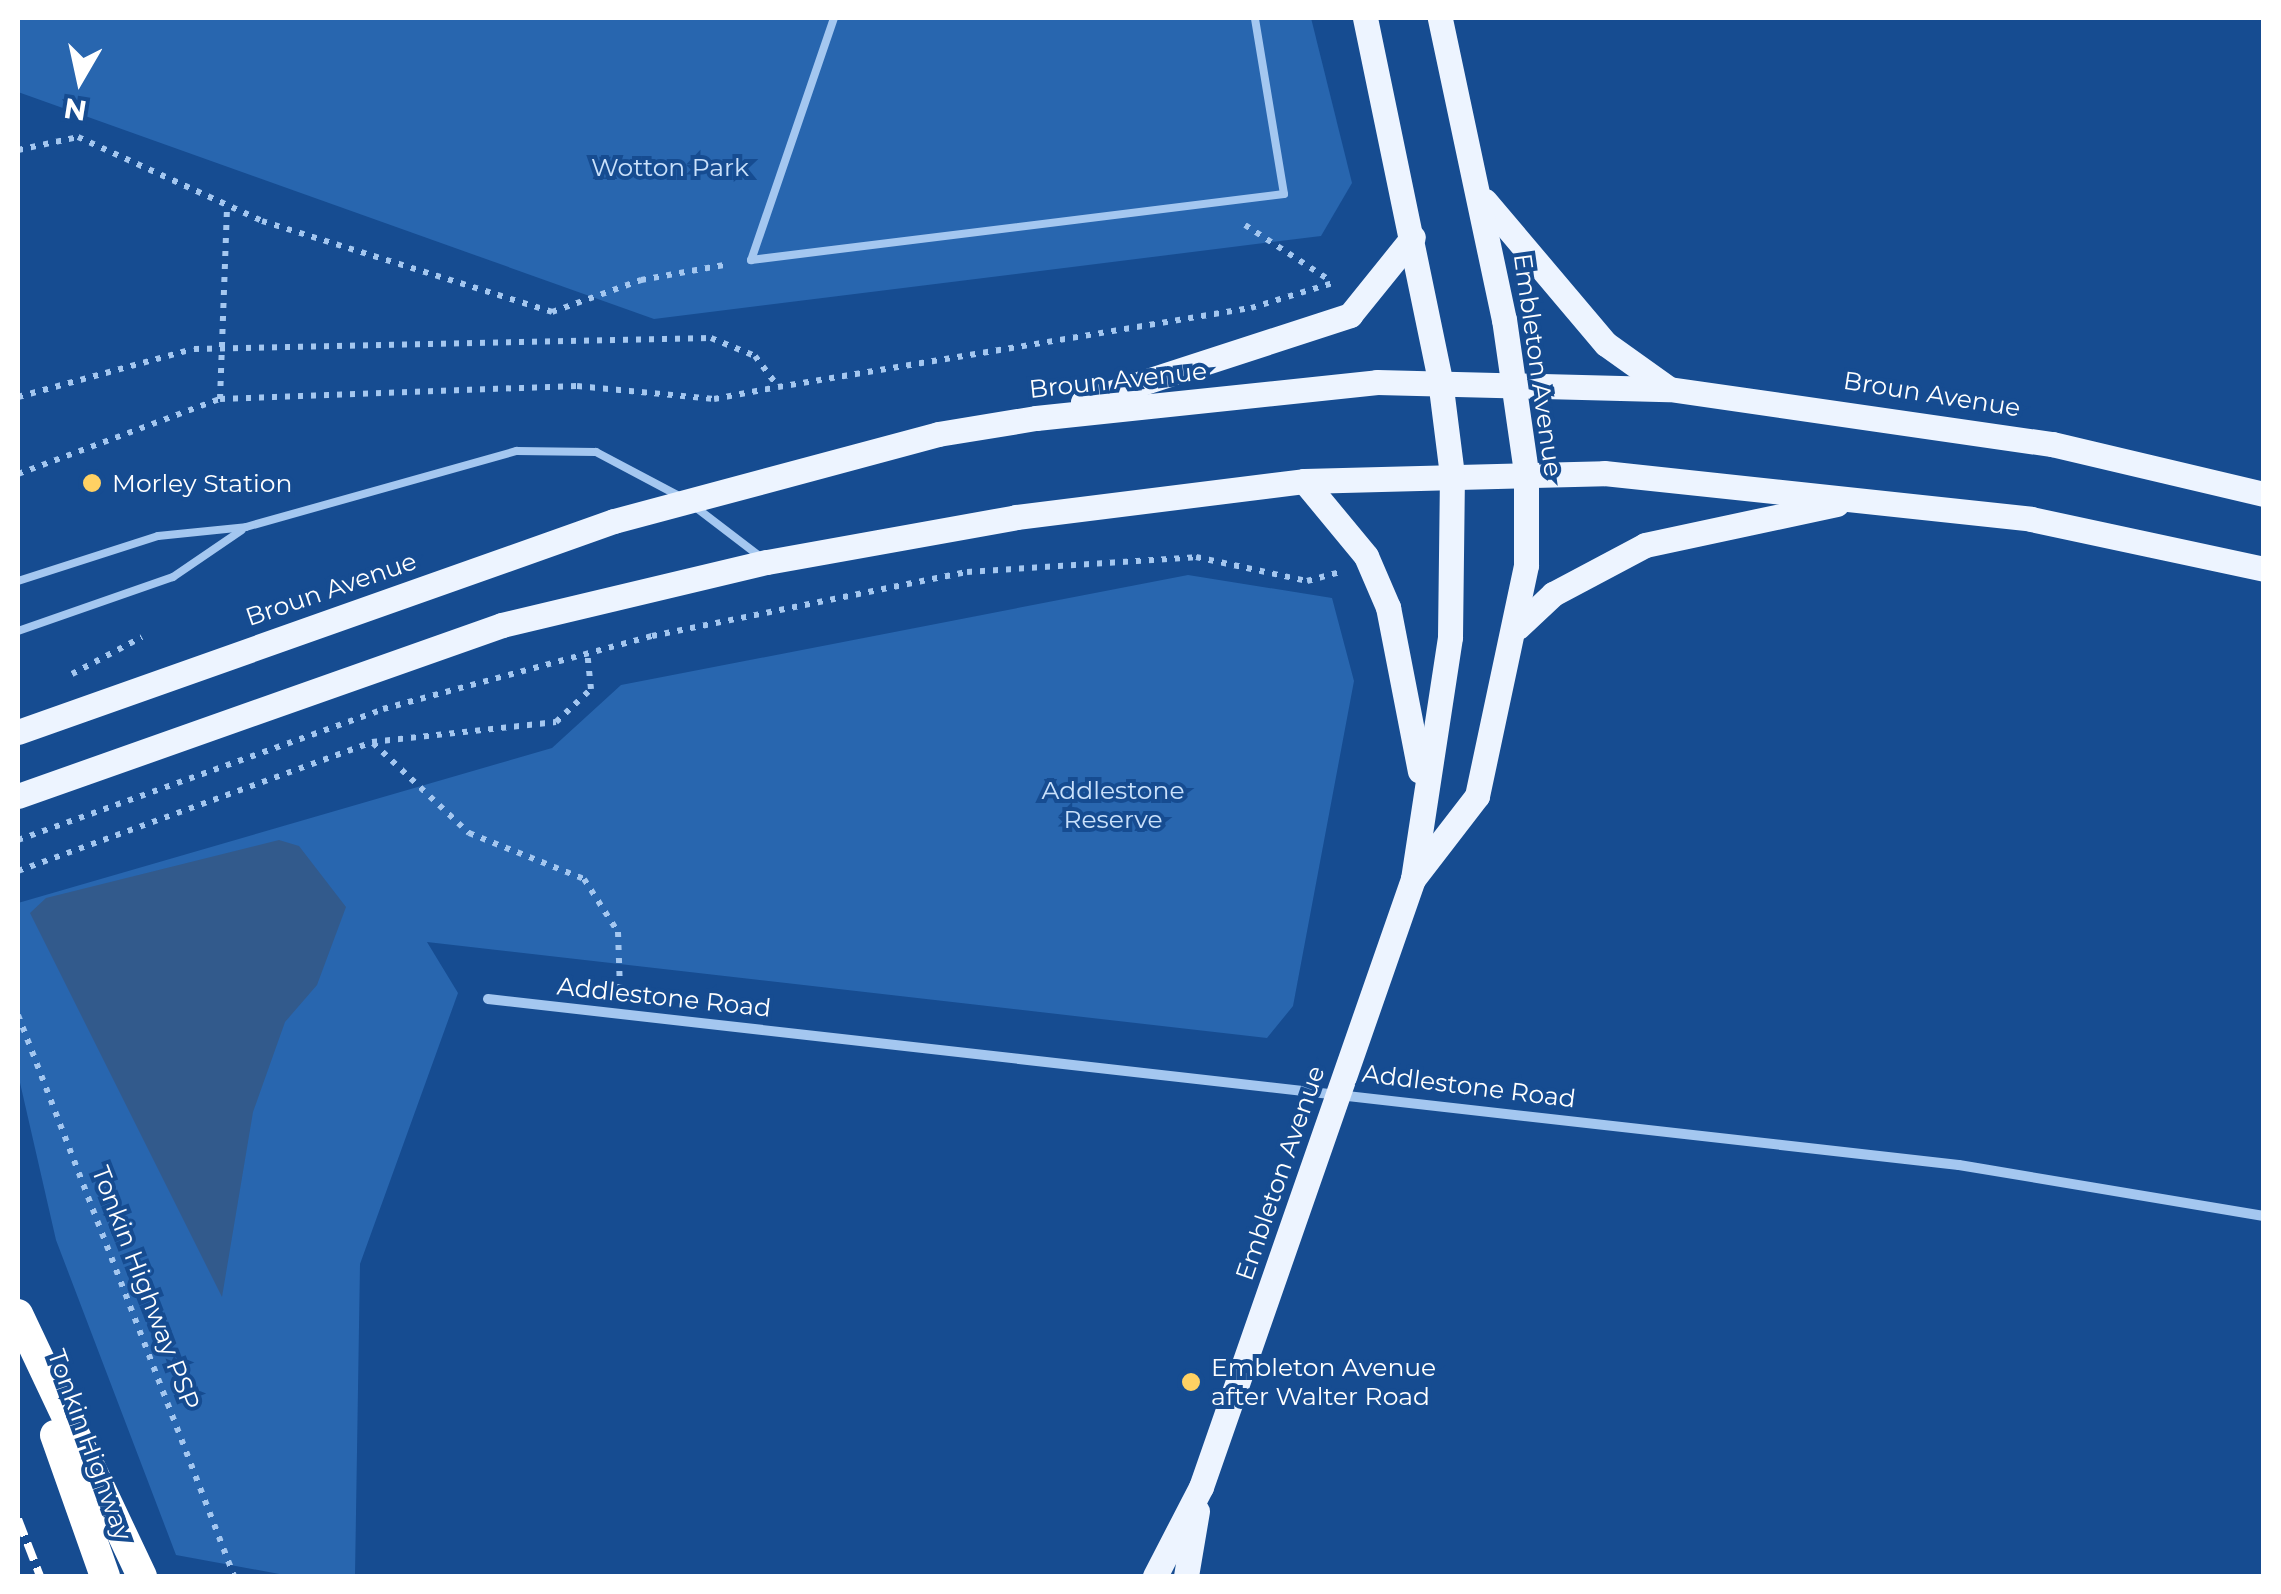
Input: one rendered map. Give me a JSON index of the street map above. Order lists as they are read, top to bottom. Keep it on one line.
{"streets":{"highway":["Tonkin Highway"],"main road":["Embleton Avenue","Broun Avenue"],"street":["Addlestone Road"],"path":["Tonkin Highway PSP"]},"crossings":[["Embleton Avenue","Broun Avenue"],["Embleton Avenue","Addlestone Road"]],"parks":["Wotton Park","Addlestone Reserve"],"places":["Morley Station","Embleton Avenue after Walter Road"],"north":"bottom"}
